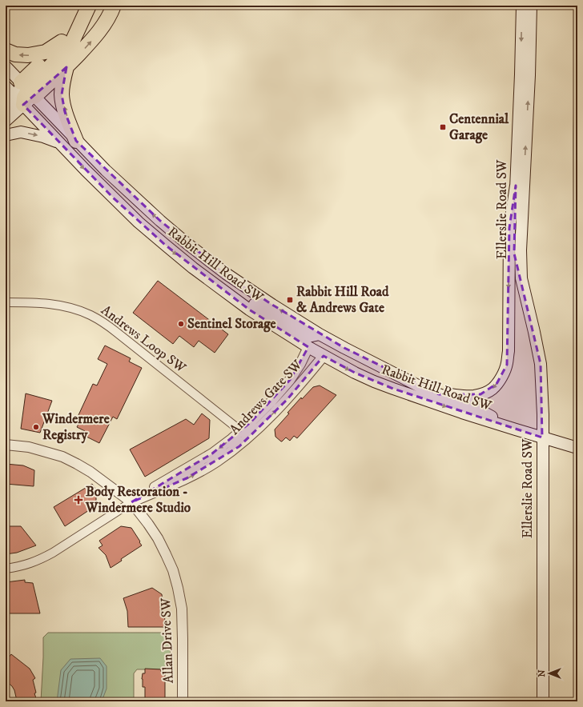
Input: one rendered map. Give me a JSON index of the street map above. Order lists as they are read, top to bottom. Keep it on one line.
{"streets":{"main road":["Ellerslie Road SW","Rabbit Hill Road SW"],"street":["Andrews Loop SW","Andrews Gate SW","Allan Drive SW"]},"crossings":[["Ellerslie Road SW","Rabbit Hill Road SW"],["Rabbit Hill Road SW","Andrews Gate SW"],["Andrews Loop SW","Andrews Gate SW"],["Andrews Gate SW","Allan Drive SW"]],"places":{"transit":["Centennial Garage","Rabbit Hill Road & Andrews Gate"],"other":["Sentinel Storage","Windermere Registry"],"health":["Body Restoration - Windermere Studio"]},"north":"left"}
